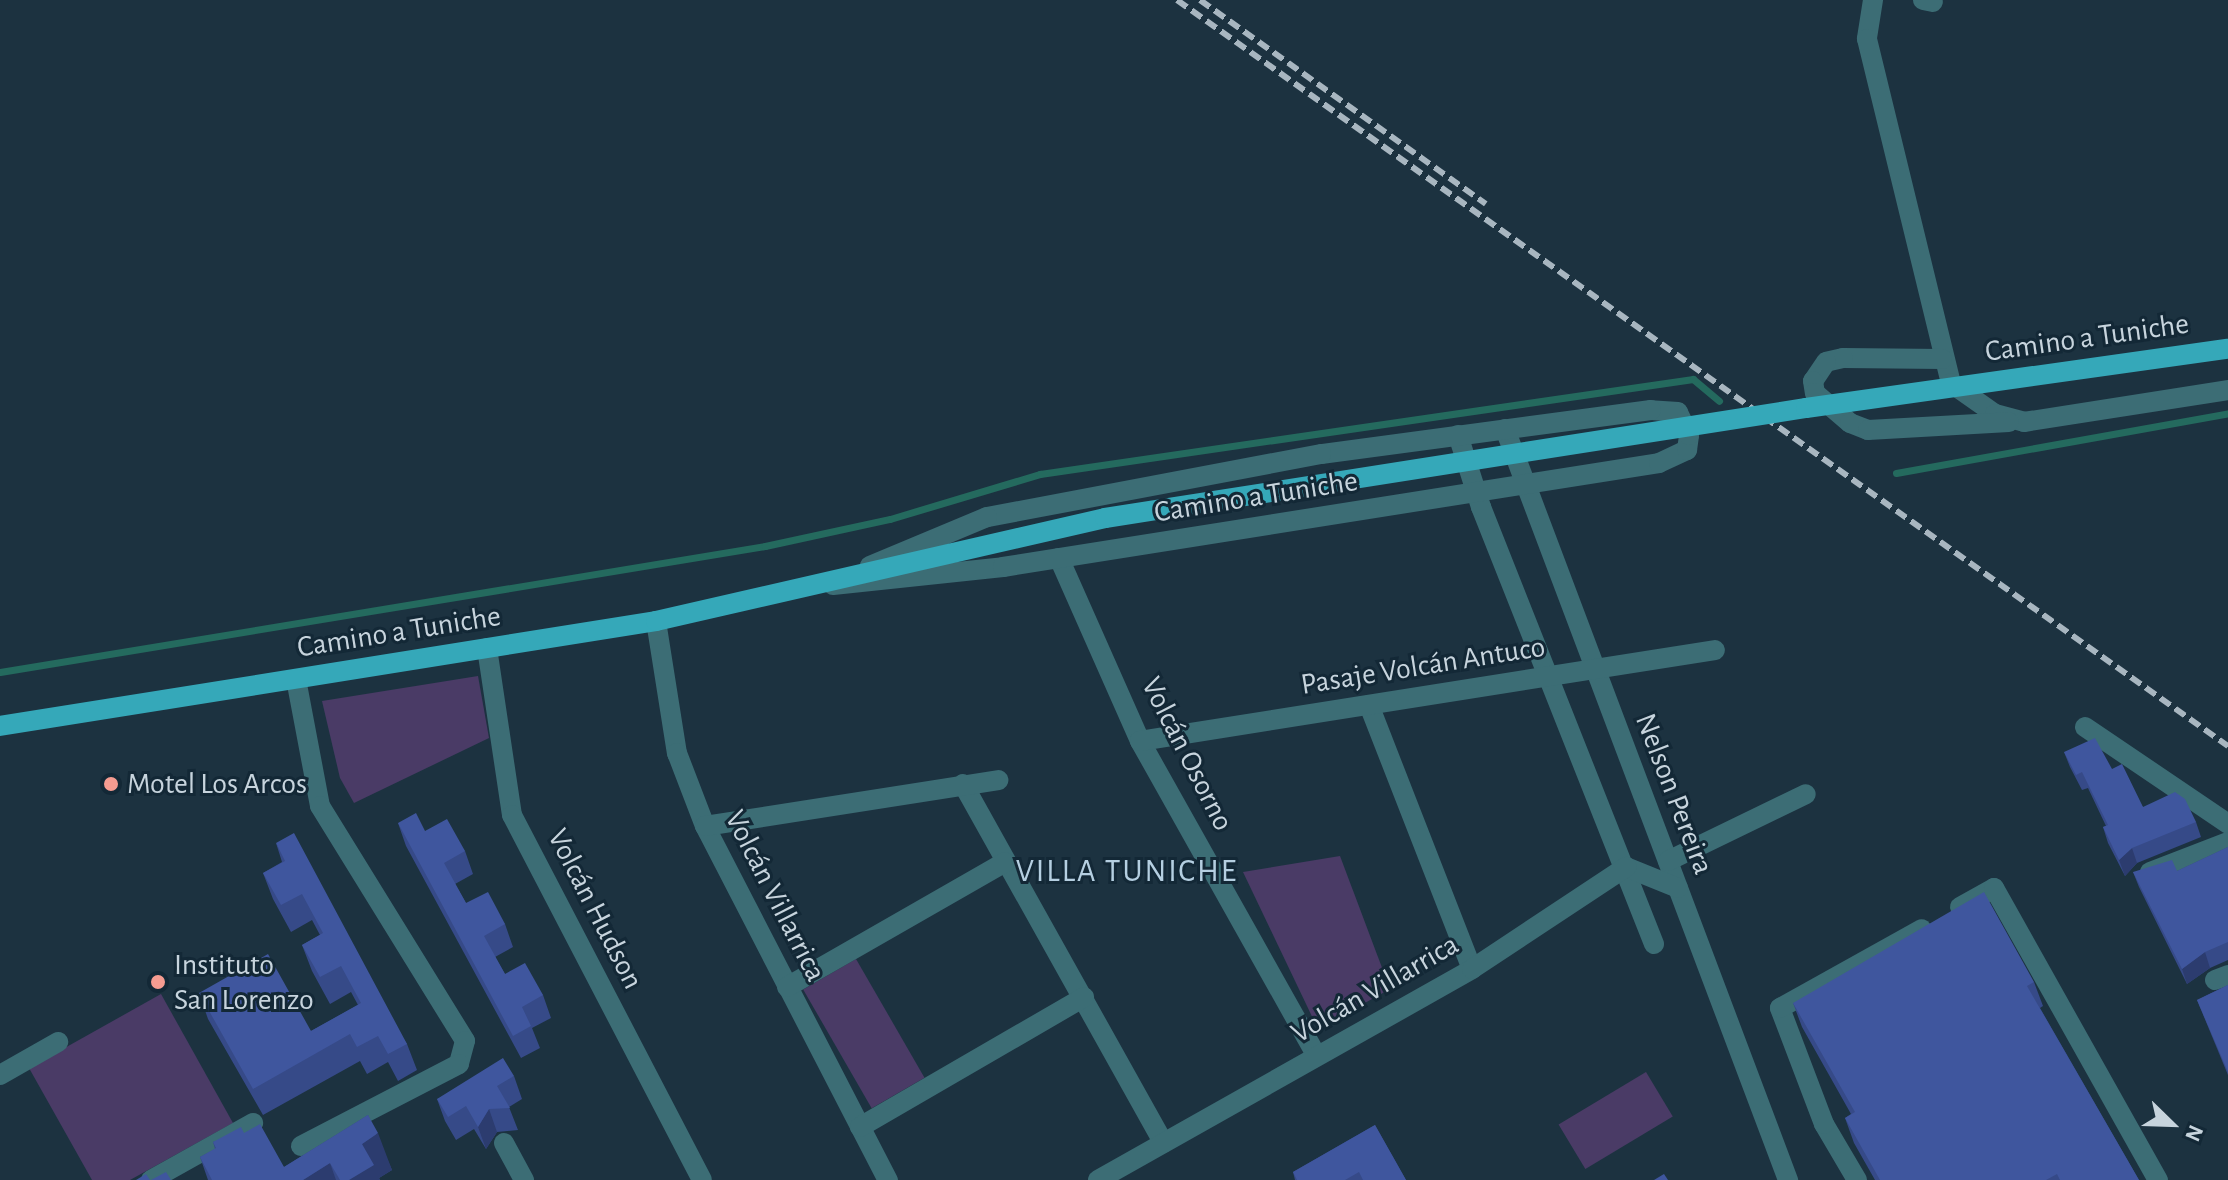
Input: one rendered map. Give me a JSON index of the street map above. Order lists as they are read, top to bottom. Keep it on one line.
{"streets":{"main road":["Camino a Tuniche"],"street":["Pasaje Volcán Antuco","Volcán Osorno","Nelson Pereira","Volcán Villarrica","Volcán Hudson"]},"crossings":[["Camino a Tuniche","Volcán Osorno"],["Camino a Tuniche","Nelson Pereira"],["Camino a Tuniche","Volcán Villarrica"],["Camino a Tuniche","Volcán Hudson"],["Pasaje Volcán Antuco","Volcán Osorno"],["Pasaje Volcán Antuco","Nelson Pereira"],["Volcán Osorno","Volcán Villarrica"]],"districts":["VILLA TUNICHE"],"places":["Motel Los Arcos","Instituto San Lorenzo"],"north":"bottom right"}
